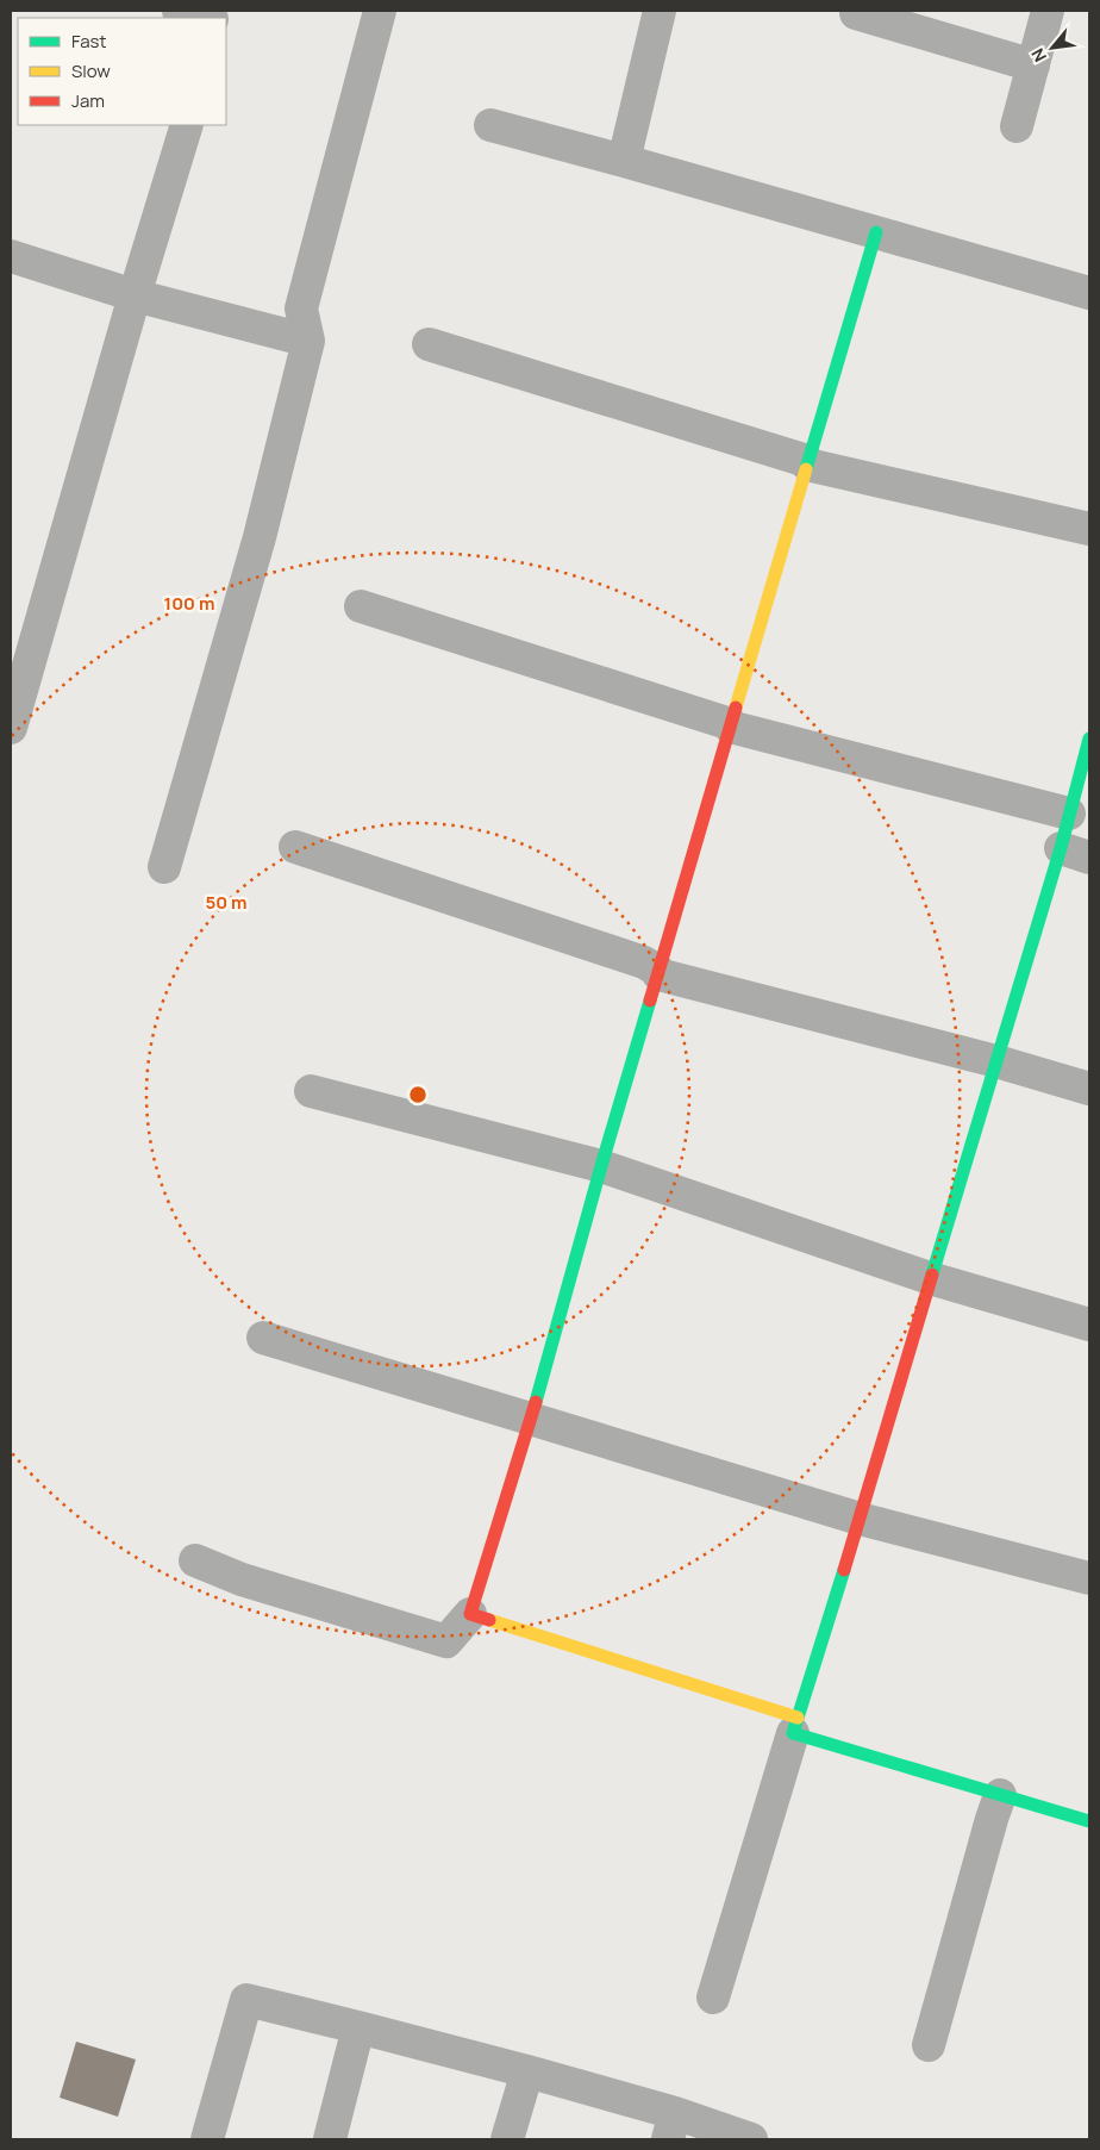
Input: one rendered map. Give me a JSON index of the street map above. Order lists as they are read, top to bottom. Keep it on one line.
{"legend":["Fast","Slow","Jam"],"north":"bottom left","rings":["100 m","50 m"]}
